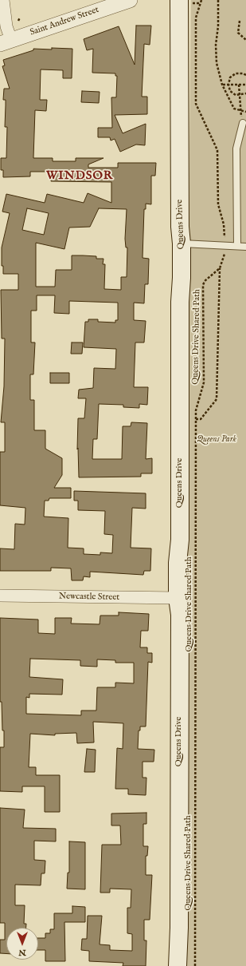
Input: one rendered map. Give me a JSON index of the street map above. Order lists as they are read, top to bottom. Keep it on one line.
{"streets":{"main road":["Queens Drive"],"street":["Saint Andrew Street","Newcastle Street"],"path":["Queens Drive Shared Path"]},"crossings":[["Queens Drive","Newcastle Street"]],"districts":["WINDSOR"],"parks":["Queens Park"],"north":"bottom"}
